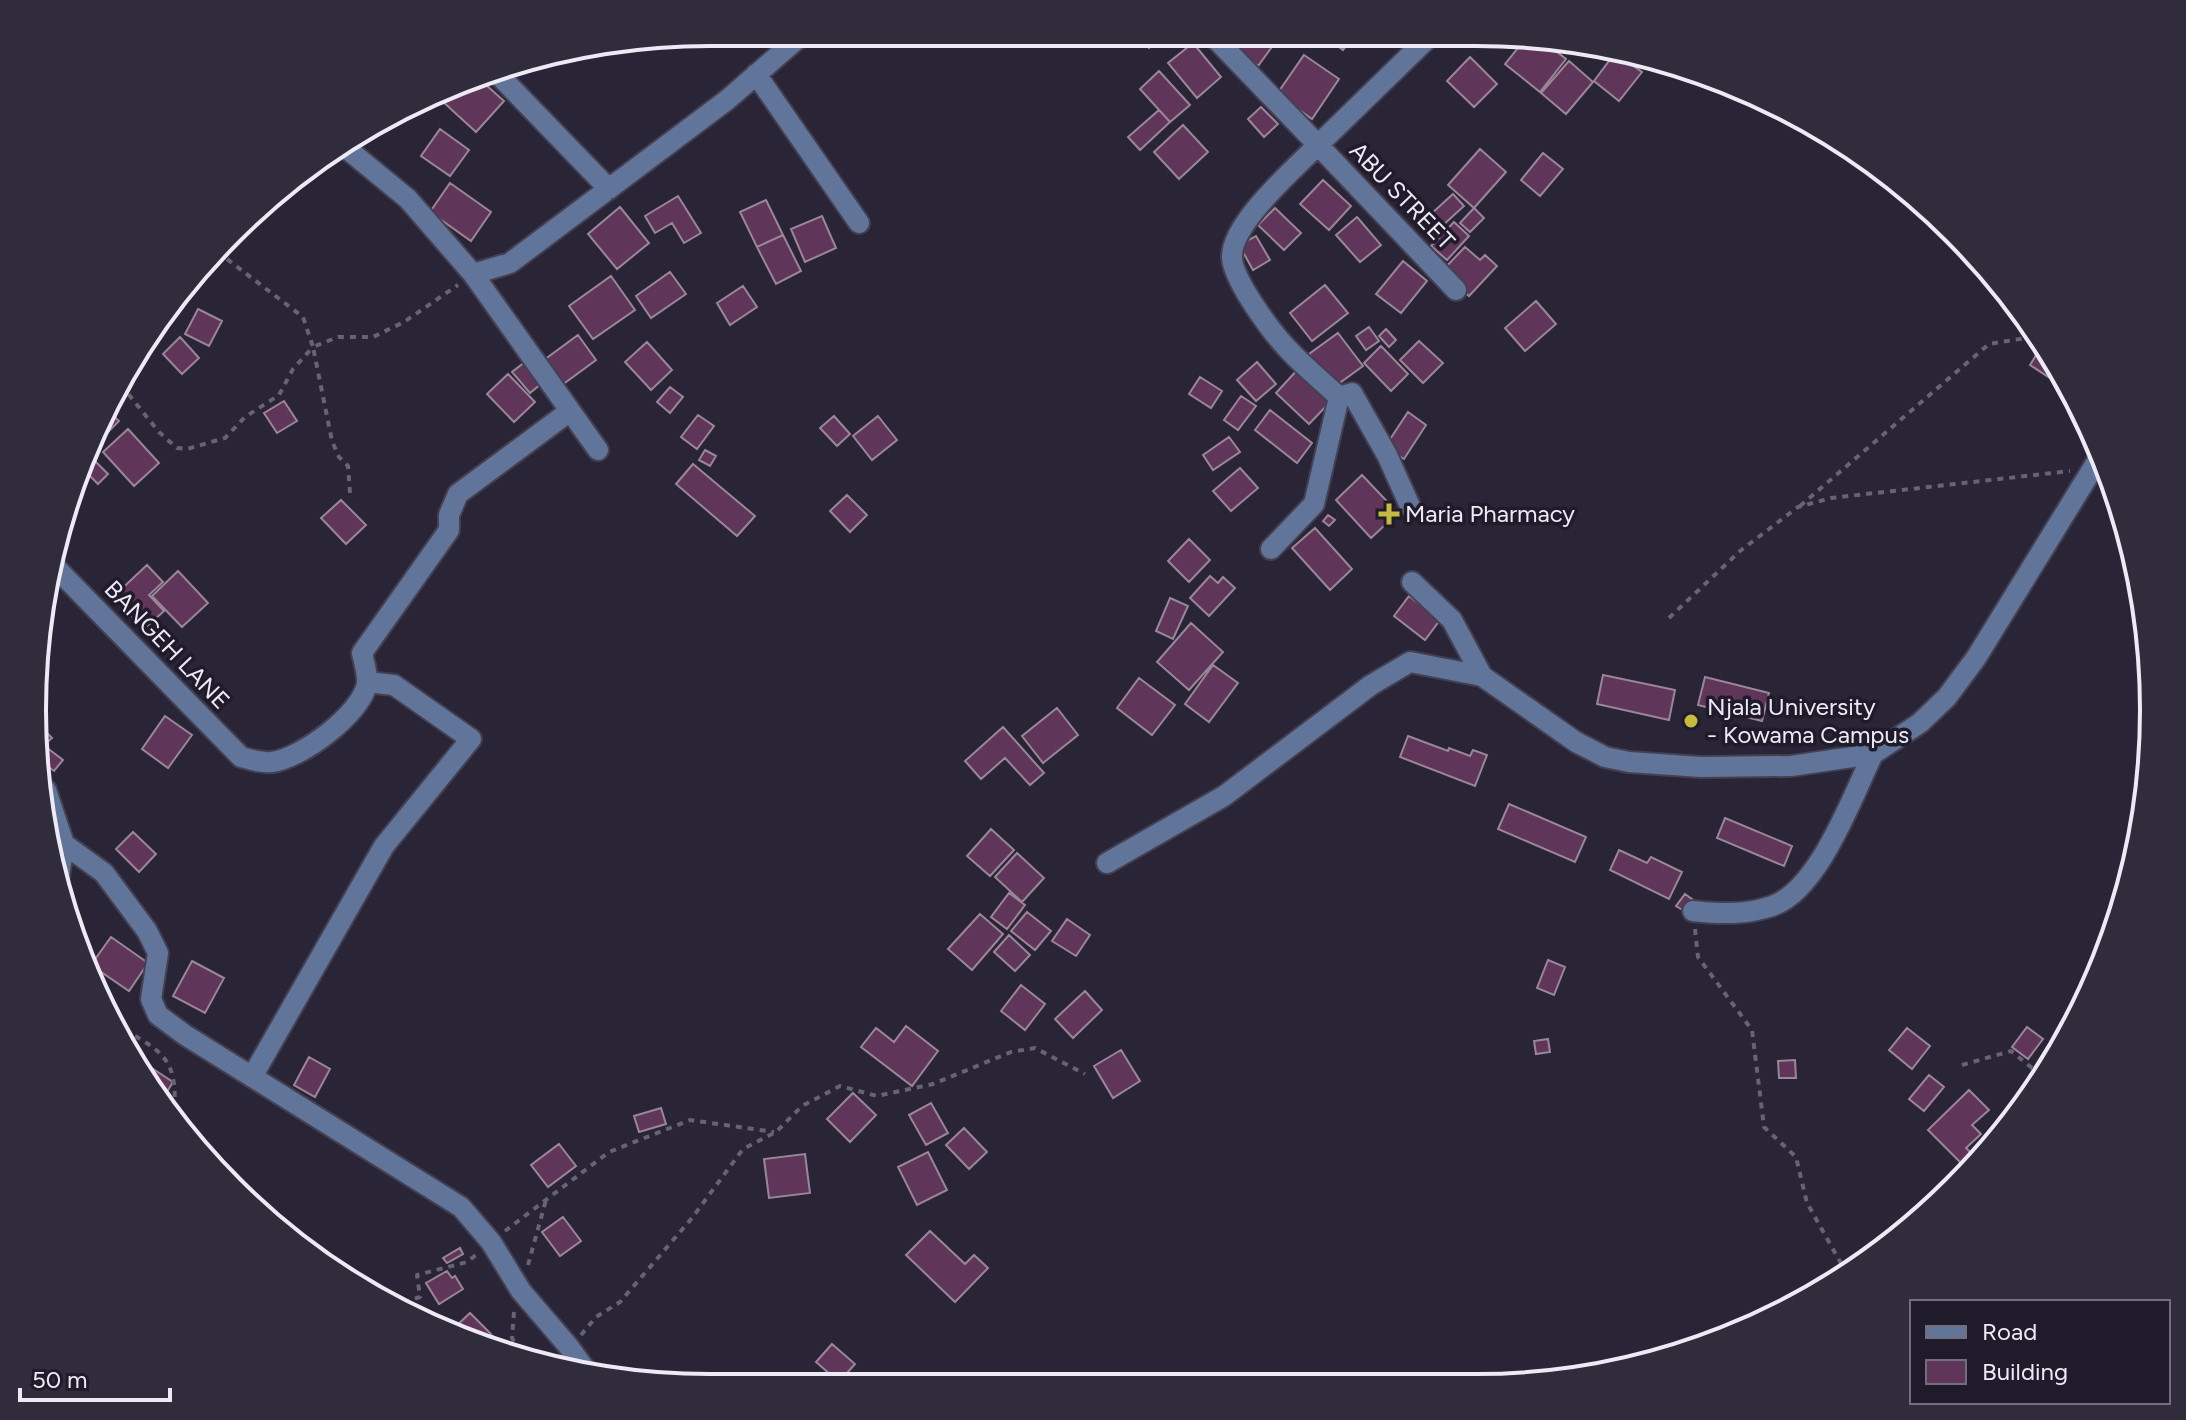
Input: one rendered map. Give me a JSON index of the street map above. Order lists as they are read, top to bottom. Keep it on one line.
{"streets":{"street":["ABU STREET","BANGEH LANE"]},"places":{"health":["Maria Pharmacy"],"other":["Njala University - Kowama Campus"]},"legend":["Road","Building"],"scale_bar":"50 m"}
